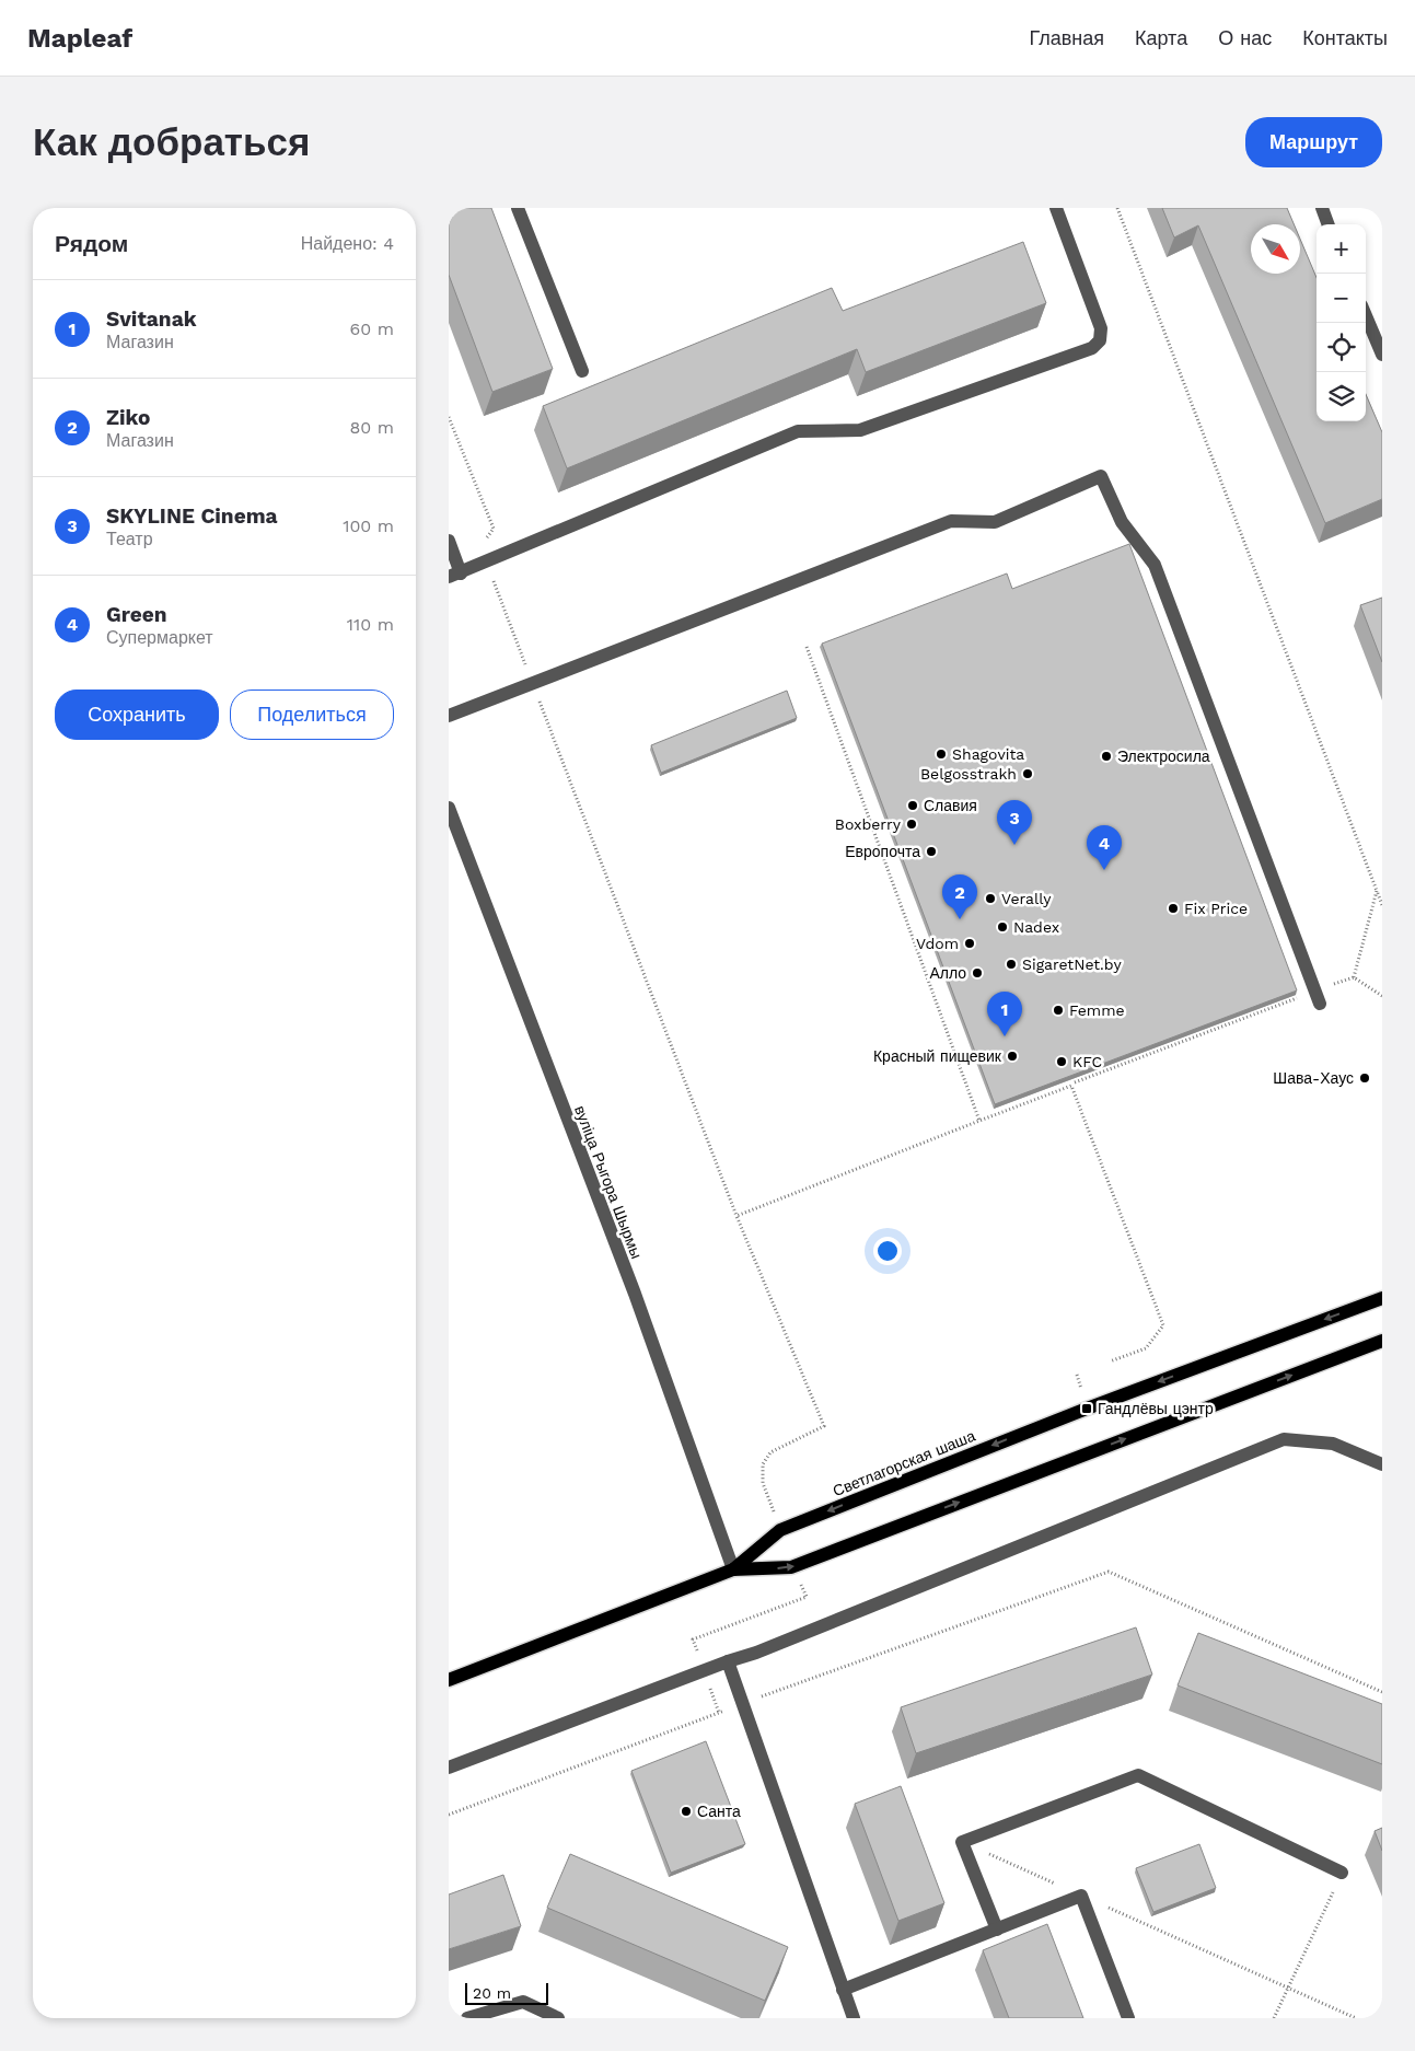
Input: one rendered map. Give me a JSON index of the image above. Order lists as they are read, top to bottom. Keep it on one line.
{"streets":{"main road":["Светлагорская шаша"],"street":["вуліца Рыгора Шырмы"]},"crossings":[["вуліца Рыгора Шырмы","Светлагорская шаша"]],"places":{"other":["Shagovita","Электросила","Belgosstrakh","Славия","Boxberry","Европочта","Verally","Fix Price","Nadex","Vdom","SigaretNet.by","Алло","Femme","Красный пищевик","KFC","Шава-Хаус","Санта"],"transit":["Гандлёвы цэнтр"]},"scale_bar":"20 m","north":"bottom right","page":{"header":"Mapleaf","nav":["Главная","Карта","О нас","Контакты"],"buttons":["Маршрут",["Сохранить","Поделиться"]],"title":"Как добраться","heading":["Рядом","Найдено: 4"],"map_buttons":["+","−"],"list":[{"mark":"1","name":"Svitanak","note":"Магазин","value":"60 m"},{"mark":"2","name":"Ziko","note":"Магазин","value":"80 m"},{"mark":"3","name":"SKYLINE Cinema","note":"Театр","value":"100 m"},{"mark":"4","name":"Green","note":"Супермаркет","value":"110 m"}],"pins":["3","4","2","1"],"scale":"20 m"}}
